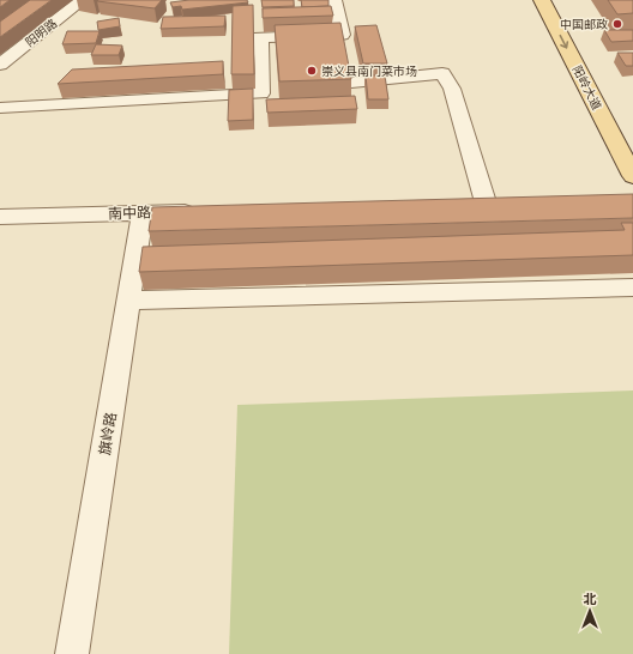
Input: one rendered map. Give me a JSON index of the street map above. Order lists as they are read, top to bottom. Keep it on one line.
{"streets":{"main road":["阳岭大道"],"street":["阳明路","南中路","旗岭路"]},"crossings":[["南中路","旗岭路"]],"places":["中国邮政","崇义县南门菜市场"],"north":"top"}
